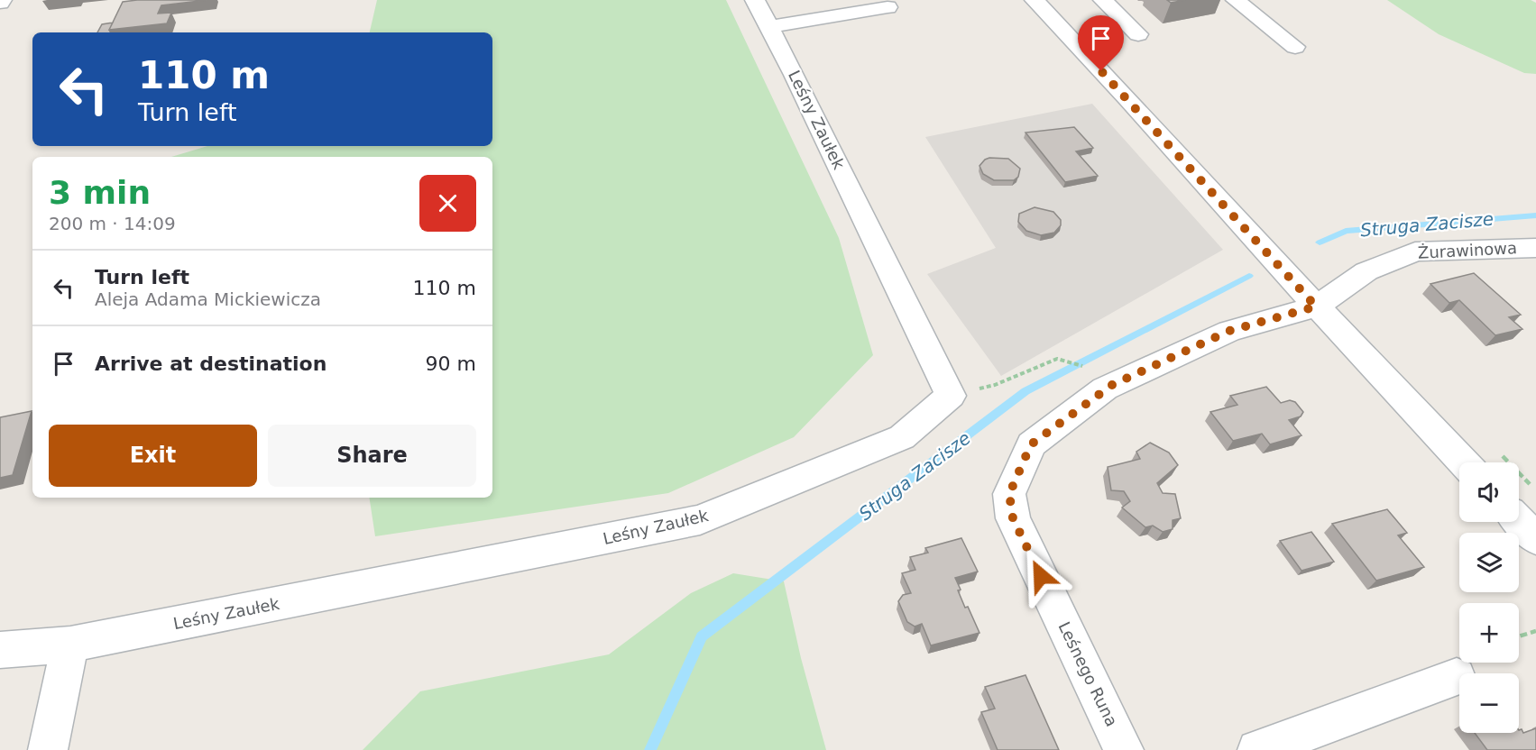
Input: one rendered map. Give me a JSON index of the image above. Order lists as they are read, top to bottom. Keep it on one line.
{"streets":{"street":["Leśny Zaułek","Żurawinowa","Leśnego Runa"]},"crossings":[["Żurawinowa","Leśnego Runa"]],"water":["Struga Zacisze"],"page":{"turn":["110 m","Turn left"],"heading":["3 min","200 m · 14:09"],"list":[{"name":"Turn left","note":"Aleja Adama Mickiewicza","value":"110 m"},{"name":"Arrive at destination","value":"90 m"}],"buttons":["Exit","Share"],"map_buttons":["+","−"]}}
